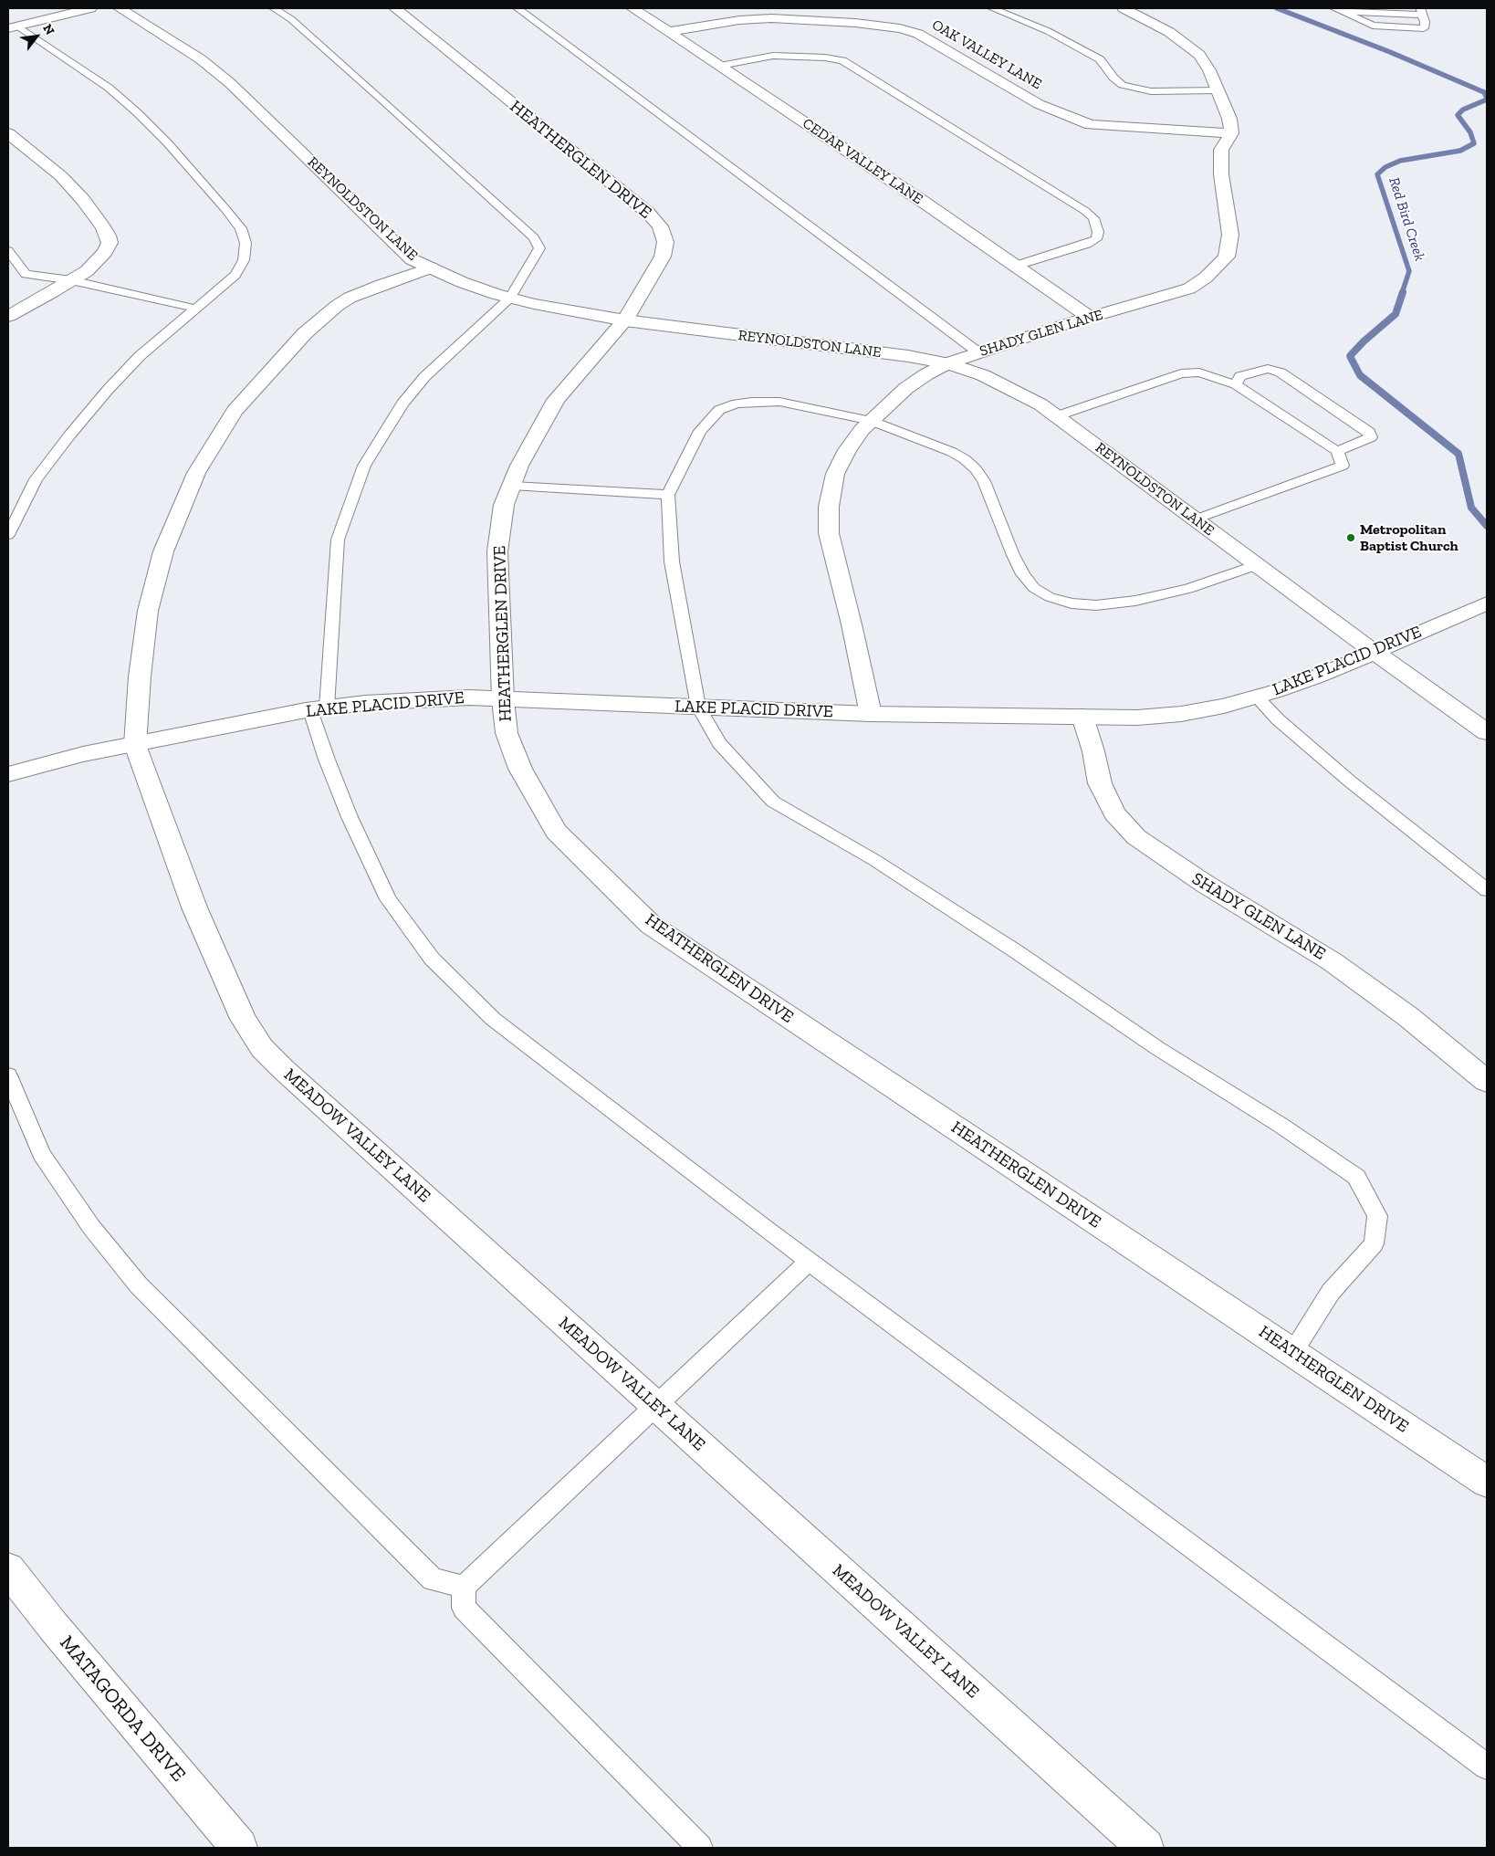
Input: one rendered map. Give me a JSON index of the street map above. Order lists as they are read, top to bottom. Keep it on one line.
{"streets":{"street":["OAK VALLEY LANE","HEATHERGLEN DRIVE","CEDAR VALLEY LANE","REYNOLDSTON LANE","SHADY GLEN LANE","LAKE PLACID DRIVE","MEADOW VALLEY LANE","MATAGORDA DRIVE"]},"crossings":[["OAK VALLEY LANE","CEDAR VALLEY LANE"],["OAK VALLEY LANE","SHADY GLEN LANE"],["HEATHERGLEN DRIVE","REYNOLDSTON LANE"],["HEATHERGLEN DRIVE","LAKE PLACID DRIVE"],["CEDAR VALLEY LANE","SHADY GLEN LANE"],["REYNOLDSTON LANE","SHADY GLEN LANE"],["REYNOLDSTON LANE","LAKE PLACID DRIVE"],["REYNOLDSTON LANE","MEADOW VALLEY LANE"],["SHADY GLEN LANE","LAKE PLACID DRIVE"],["LAKE PLACID DRIVE","MEADOW VALLEY LANE"]],"water":["Red Bird Creek"],"places":["Metropolitan Baptist Church"],"north":"top right"}
